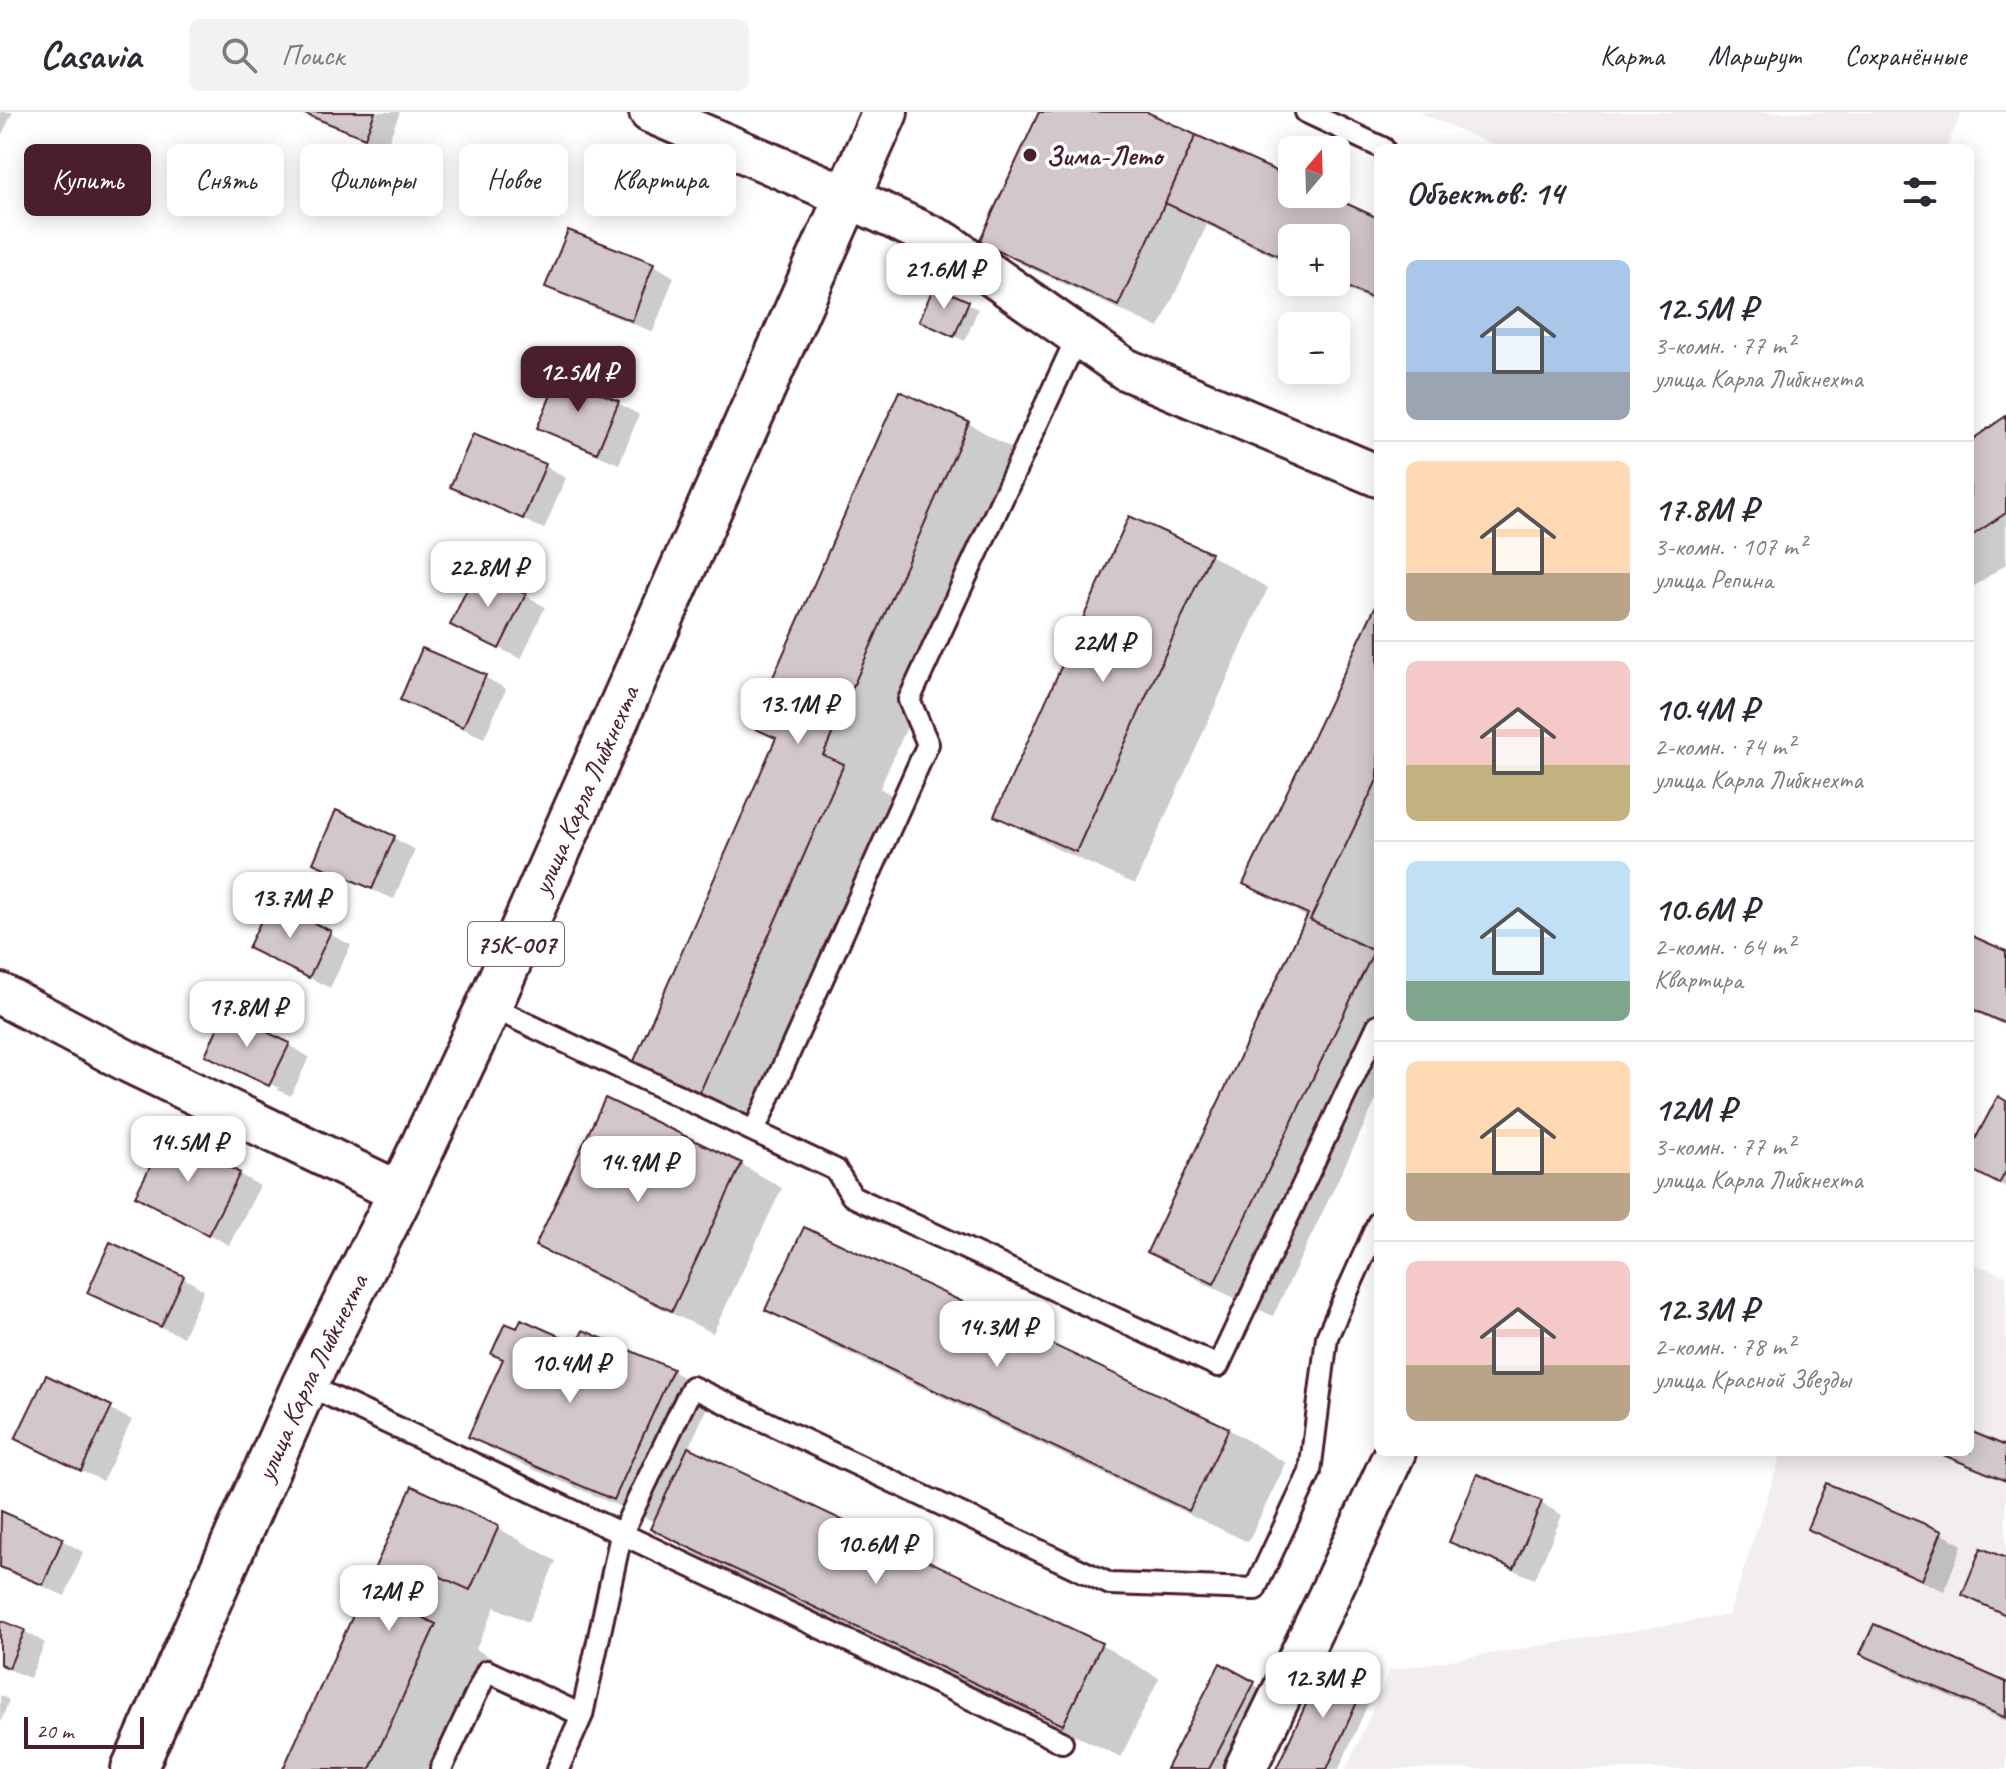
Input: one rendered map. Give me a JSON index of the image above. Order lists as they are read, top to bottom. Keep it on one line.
{"streets":{"main road":["улица Карла Либкнехта","75К-007"]},"places":["Зима-Лето"],"scale_bar":"20 m","north":"top","page":{"header":"Casavia","search":"Поиск","nav":["Карта","Маршрут","Сохранённые"],"map_buttons":["+","−"],"chip":["Купить","Снять","Фильтры","Новое","Квартира"],"heading":"Объектов: 14","list":[{"name":"12.5M ₽","note":"3-комн. · 77 m² · улица Карла Либкнехта"},{"name":"17.8M ₽","note":"3-комн. · 107 m² · улица Репина"},{"name":"10.4M ₽","note":"2-комн. · 74 m² · улица Карла Либкнехта"},{"name":"10.6M ₽","note":"2-комн. · 64 m² · Квартира"},{"name":"12M ₽","note":"3-комн. · 77 m² · улица Карла Либкнехта"},{"name":"12.3M ₽","note":"2-комн. · 78 m² · улица Красной Звезды"}],"price":["21.6M ₽","12.5M ₽","22.8M ₽","22M ₽","13.1M ₽","13.7M ₽","17.8M ₽","14.5M ₽","14.9M ₽","14.3M ₽","10.4M ₽","10.6M ₽","12M ₽","12.3M ₽"],"scale":"20 m"}}
